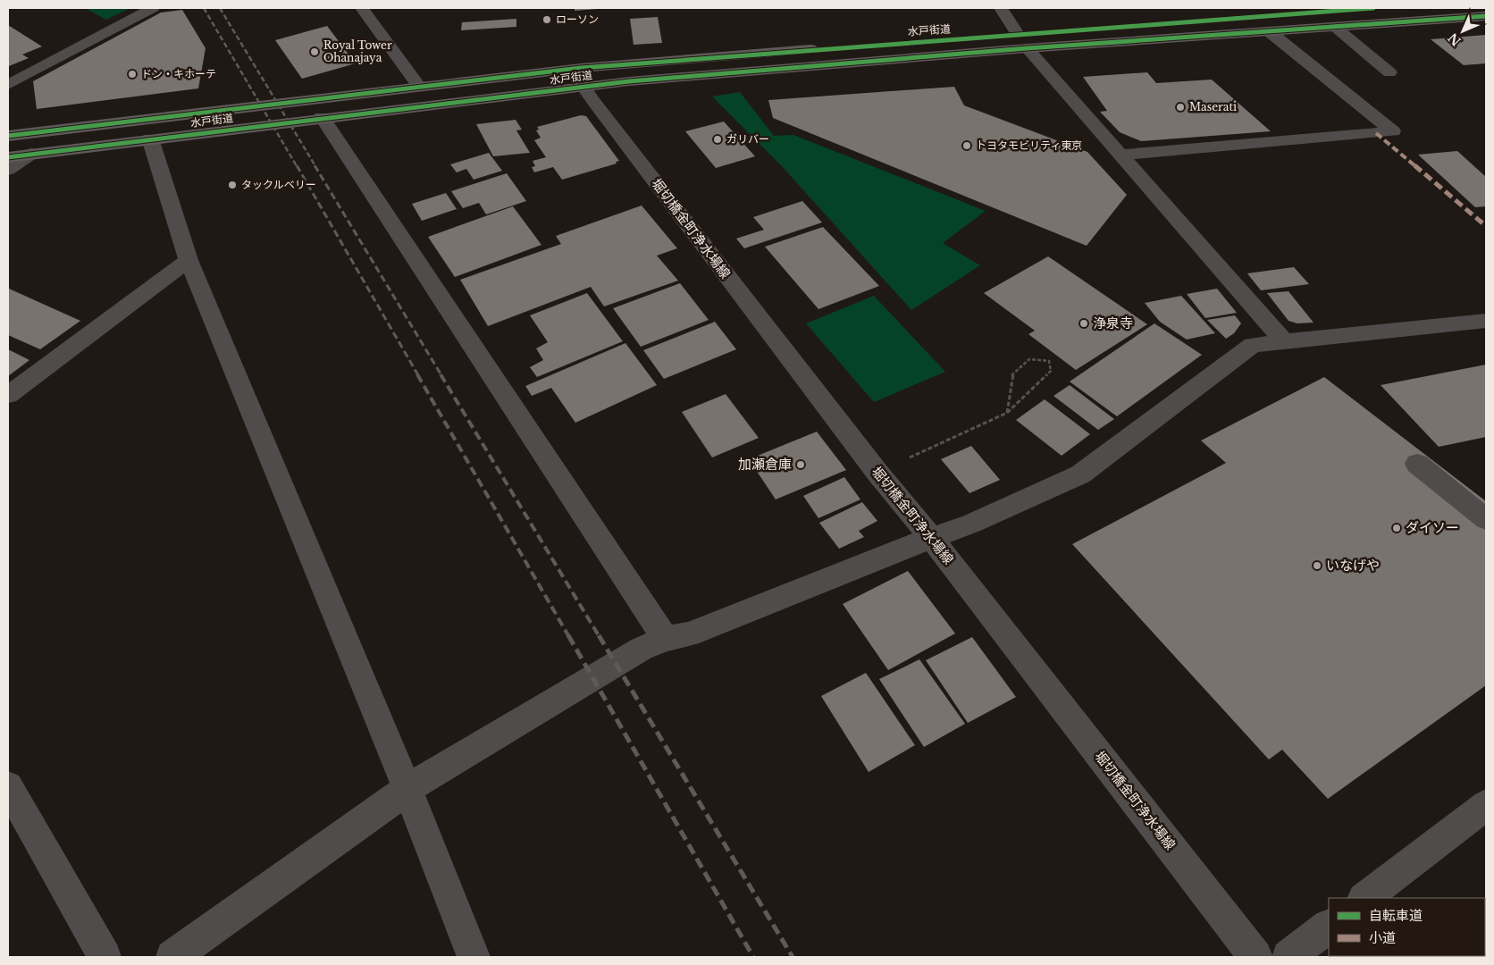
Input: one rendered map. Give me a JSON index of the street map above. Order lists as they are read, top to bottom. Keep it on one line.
{"streets":{"highway":["水戸街道"],"street":["堀切橋金町浄水場線"]},"crossings":[["水戸街道","堀切橋金町浄水場線"]],"places":["ローソン","Royal Tower Ohanajaya","ドン・キホーテ","Maserati","ガリバー","トヨタモビリティ東京","タックルベリー","浄泉寺","加瀬倉庫","ダイソー","いなげや"],"legend":["自転車道","小道"],"north":"bottom left"}
